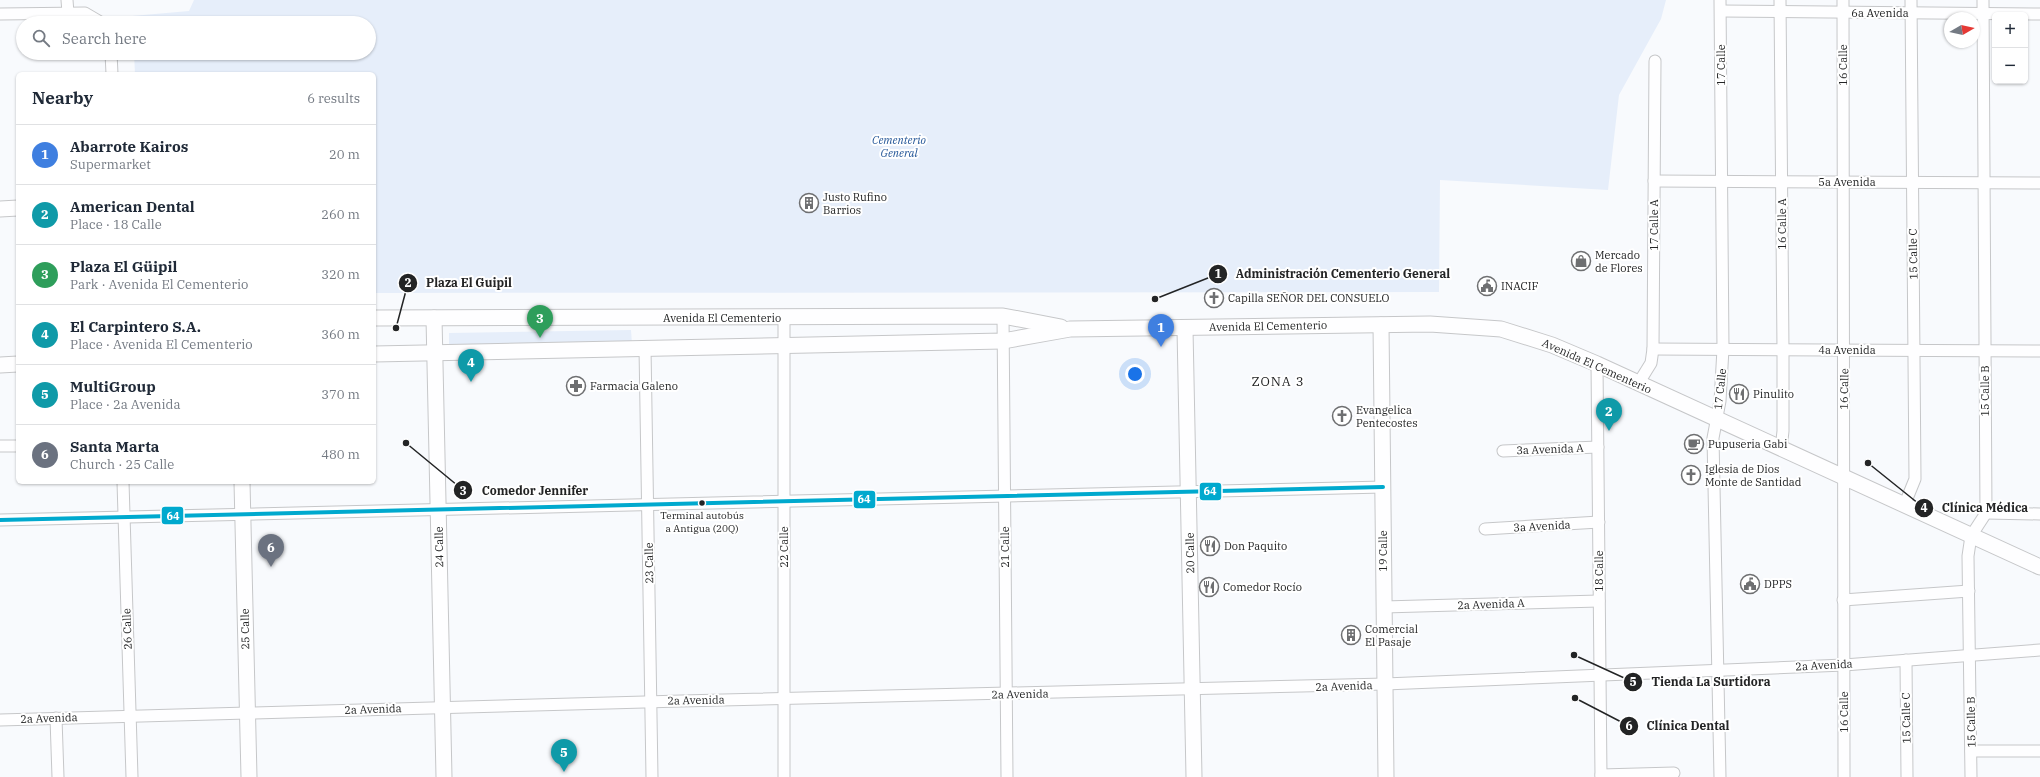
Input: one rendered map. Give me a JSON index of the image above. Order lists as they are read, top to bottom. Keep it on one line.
{"streets":{"main road":["Avenida El Cementerio","24 Calle","19 Calle","20 Calle","25 Calle"],"street":["6a Avenida","17 Calle","16 Calle","5a Avenida","16 Calle A","17 Calle A","15 Calle C","4a Avenida","15 Calle B","3a Avenida A","3a Avenida","22 Calle","21 Calle","23 Calle","18 Calle","2a Avenida A","26 Calle","2a Avenida"]},"crossings":[["6a Avenida","17 Calle"],["6a Avenida","16 Calle"],["6a Avenida","16 Calle A"],["6a Avenida","15 Calle C"],["6a Avenida","15 Calle B"],["17 Calle","5a Avenida"],["17 Calle","Avenida El Cementerio"],["17 Calle","4a Avenida"],["17 Calle","2a Avenida"],["16 Calle","5a Avenida"],["16 Calle","Avenida El Cementerio"],["16 Calle","4a Avenida"],["16 Calle","2a Avenida"],["5a Avenida","16 Calle A"],["5a Avenida","17 Calle A"],["5a Avenida","15 Calle C"],["5a Avenida","15 Calle B"],["16 Calle A","Avenida El Cementerio"],["16 Calle A","4a Avenida"],["17 Calle A","Avenida El Cementerio"],["17 Calle A","4a Avenida"],["15 Calle C","Avenida El Cementerio"],["15 Calle C","4a Avenida"],["15 Calle C","2a Avenida"],["Avenida El Cementerio","15 Calle B"],["Avenida El Cementerio","24 Calle"],["Avenida El Cementerio","22 Calle"],["Avenida El Cementerio","21 Calle"],["Avenida El Cementerio","19 Calle"],["Avenida El Cementerio","20 Calle"],["Avenida El Cementerio","23 Calle"],["Avenida El Cementerio","18 Calle"],["4a Avenida","15 Calle B"],["15 Calle B","2a Avenida"],["3a Avenida A","18 Calle"],["3a Avenida","18 Calle"],["24 Calle","2a Avenida"],["22 Calle","2a Avenida"],["21 Calle","2a Avenida"],["19 Calle","2a Avenida A"],["19 Calle","2a Avenida"],["20 Calle","2a Avenida"],["23 Calle","2a Avenida"],["18 Calle","2a Avenida A"],["18 Calle","2a Avenida"],["26 Calle","2a Avenida"],["25 Calle","2a Avenida"]],"districts":["ZONA 3"],"parks":["Cementerio General"],"places":{"building":["Justo Rufino Barrios","Comercial El Pasaje"],"shop":["Mercado de Flores"],"public building":["INACIF","DPPS"],"church":["Capilla SEÑOR DEL CONSUELO","Evangelica Pentecostes","Iglesia de Dios Monte de Santidad"],"other":["Administración Cementerio General","Plaza El Guipil","Comedor Jennifer","Clínica Médica","Terminal autobús a Antigua (20Q)","Tienda La Surtidora","Clínica Dental"],"pharmacy":["Farmacia Galeno"],"restaurant":["Pinulito","Don Paquito","Comedor Rocío"],"cafe":["Pupuseria Gabi"]},"lines":["transit line 64"],"north":"right","page":{"map_buttons":["+","−"],"search":"Search here","heading":["Nearby","6 results"],"list":[{"mark":"1","name":"Abarrote Kairos","note":"Supermarket","value":"20 m"},{"mark":"2","name":"American Dental","note":"Place · 18 Calle","value":"260 m"},{"mark":"3","name":"Plaza El Güipil","note":"Park · Avenida El Cementerio","value":"320 m"},{"mark":"4","name":"El Carpintero S.A.","note":"Place · Avenida El Cementerio","value":"360 m"},{"mark":"5","name":"MultiGroup","note":"Place · 2a Avenida","value":"370 m"},{"mark":"6","name":"Santa Marta","note":"Church · 25 Calle","value":"480 m"}],"pins":["3","1","4","2","6","5"]}}
